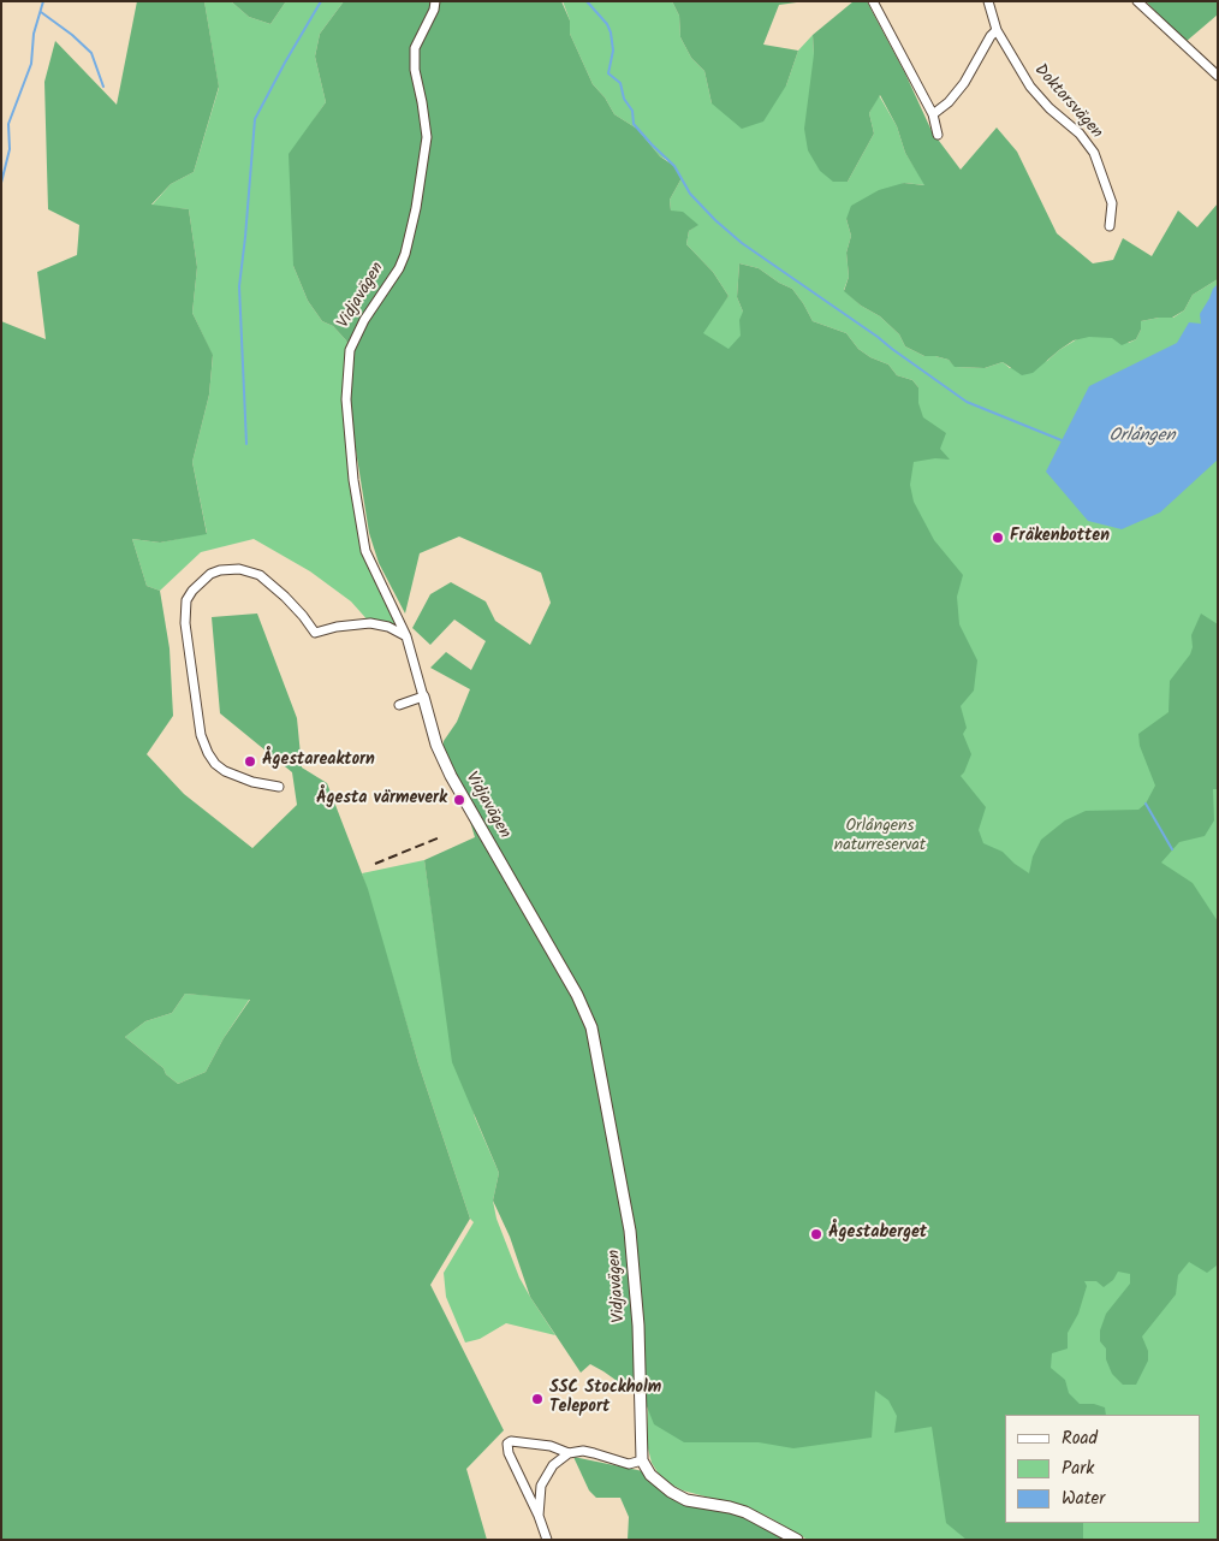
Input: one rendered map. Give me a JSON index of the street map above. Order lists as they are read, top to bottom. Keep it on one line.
{"streets":{"street":["Doktorsvägen","Vidjavägen"]},"water":["Orlången"],"parks":["Orlångens naturreservat"],"places":["Fräkenbotten","Ågestareaktorn","Ågesta värmeverk","Ågestaberget","SSC Stockholm Teleport"],"legend":["Road","Park","Water"]}
